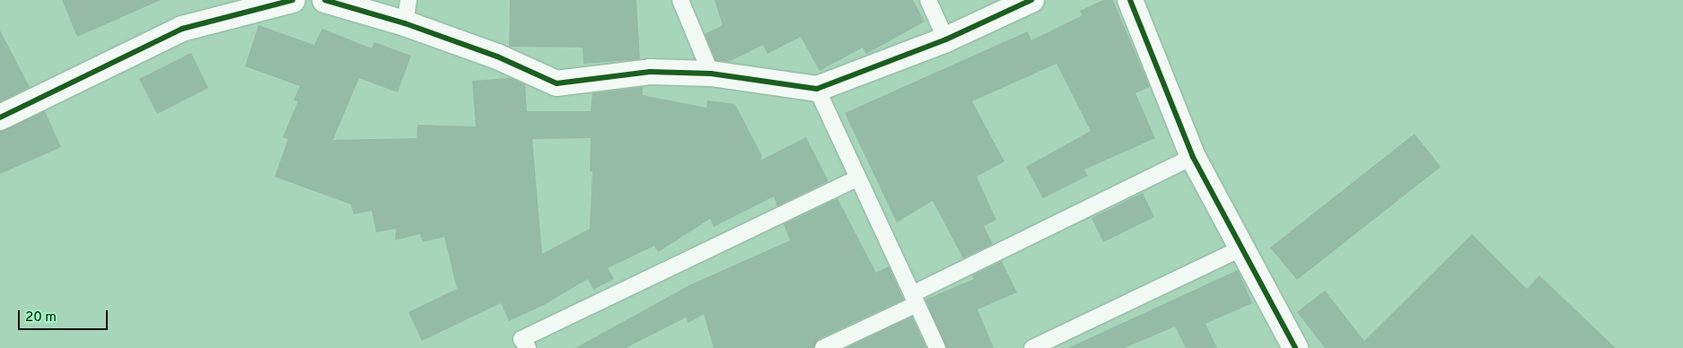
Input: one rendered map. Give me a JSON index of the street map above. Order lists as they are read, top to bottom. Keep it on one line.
{"scale_bar":"20 m"}
